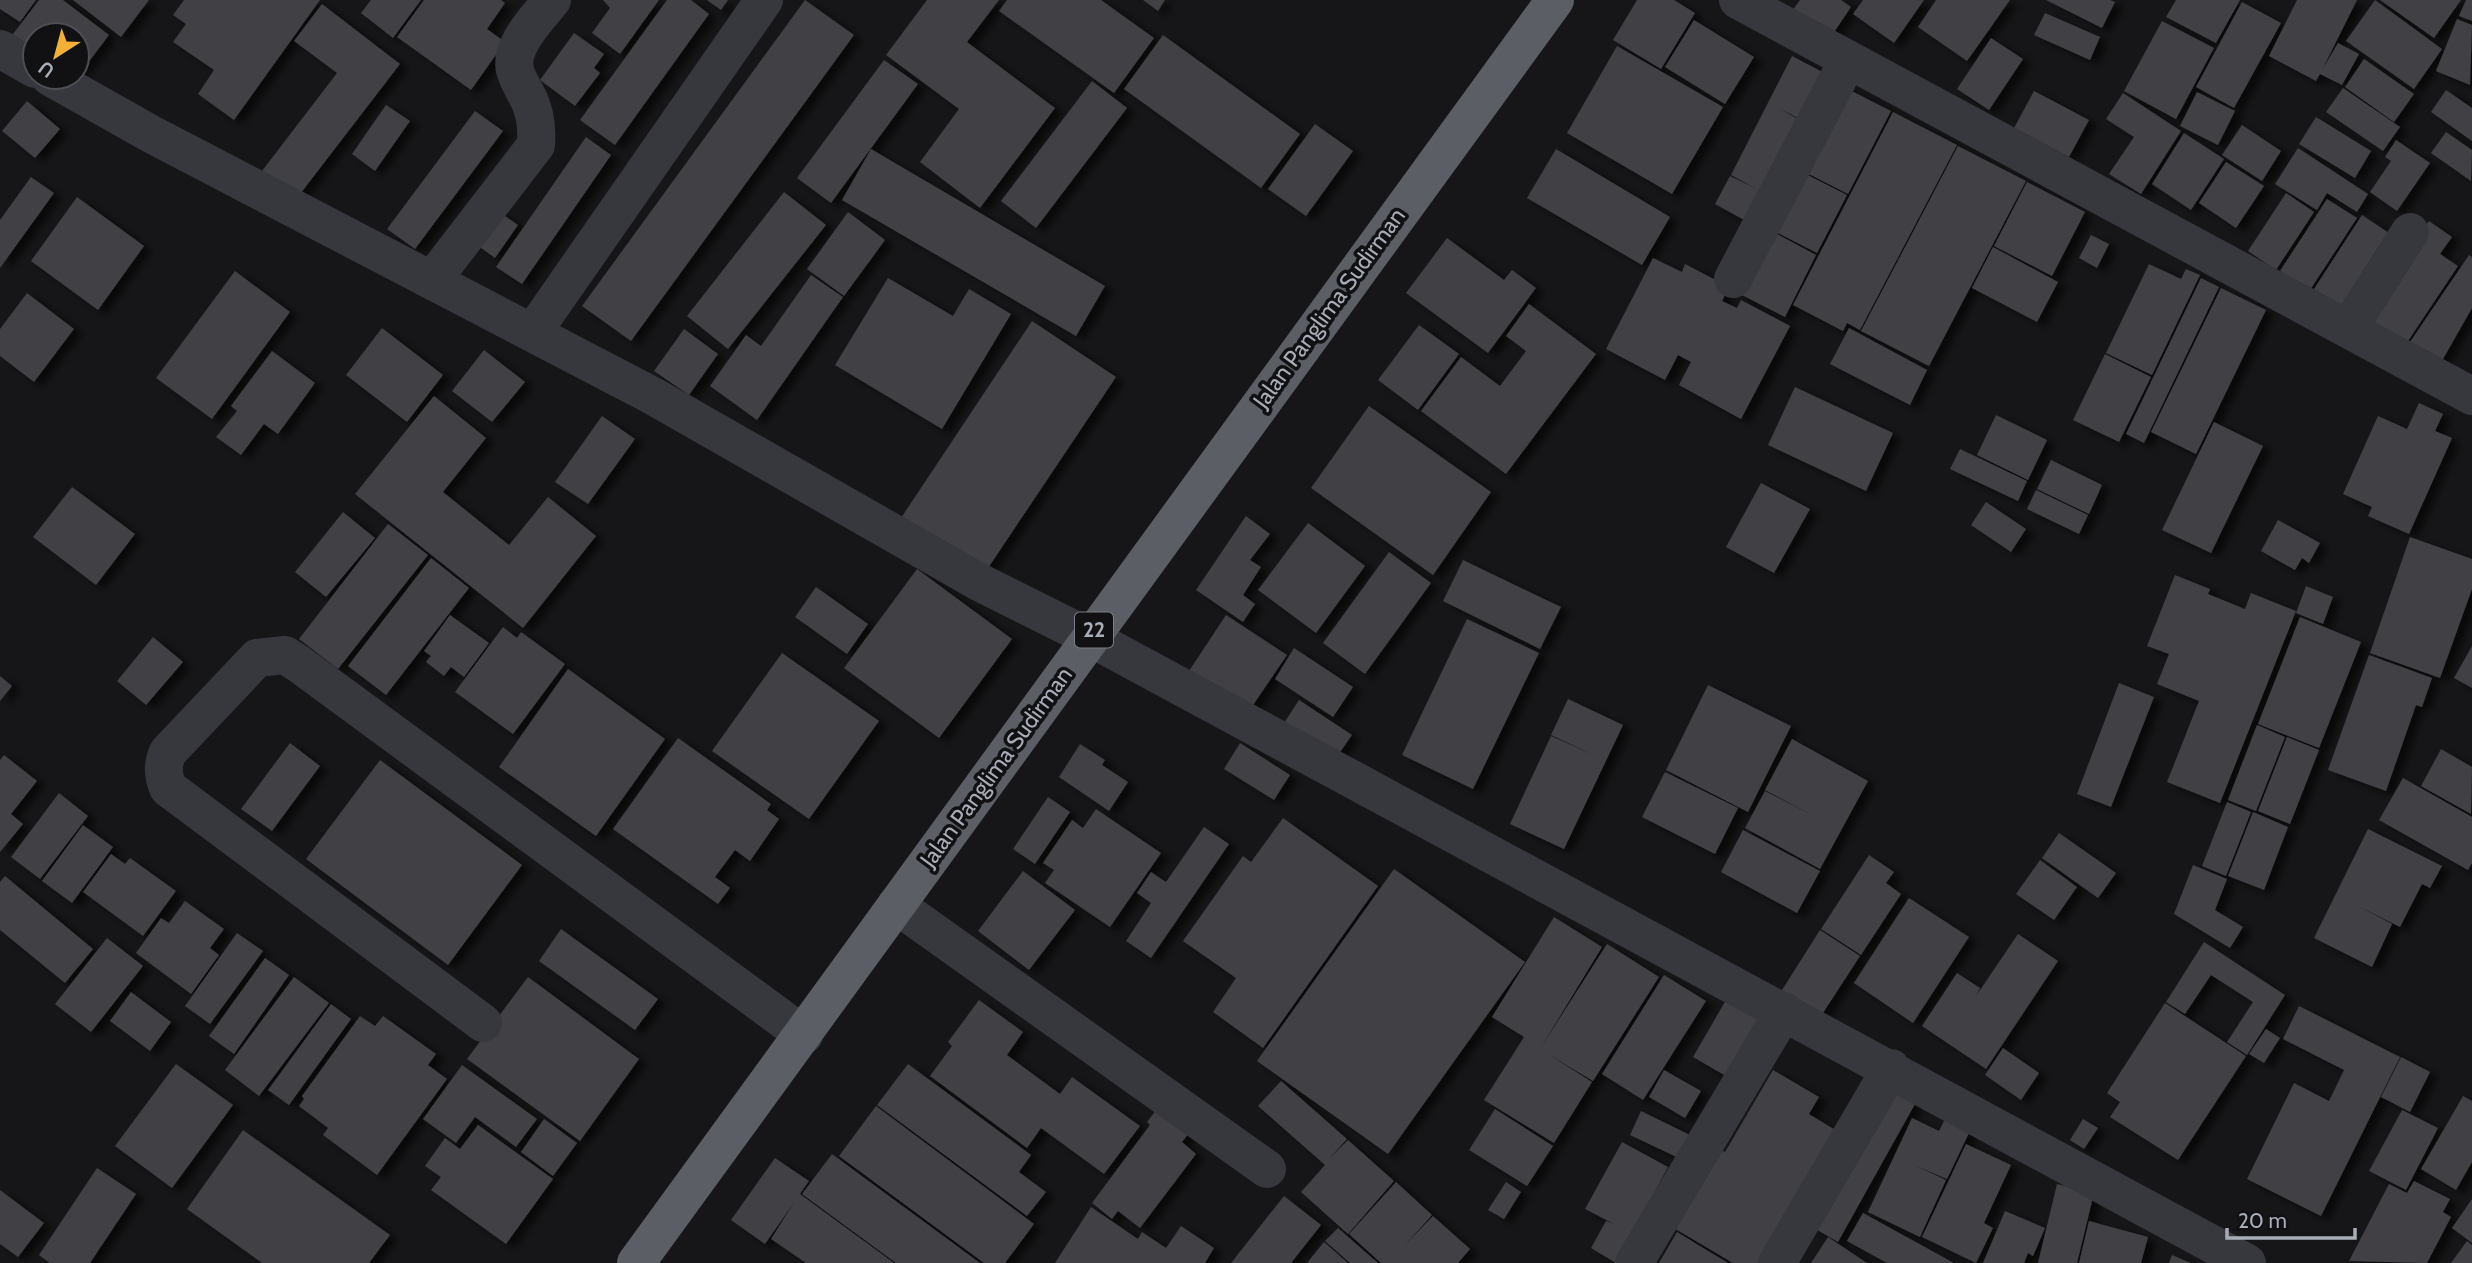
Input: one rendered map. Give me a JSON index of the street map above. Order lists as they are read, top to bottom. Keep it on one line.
{"streets":{"highway":["Jalan Panglima Sudirman","22"]},"scale_bar":"20 m","north":"bottom left"}
